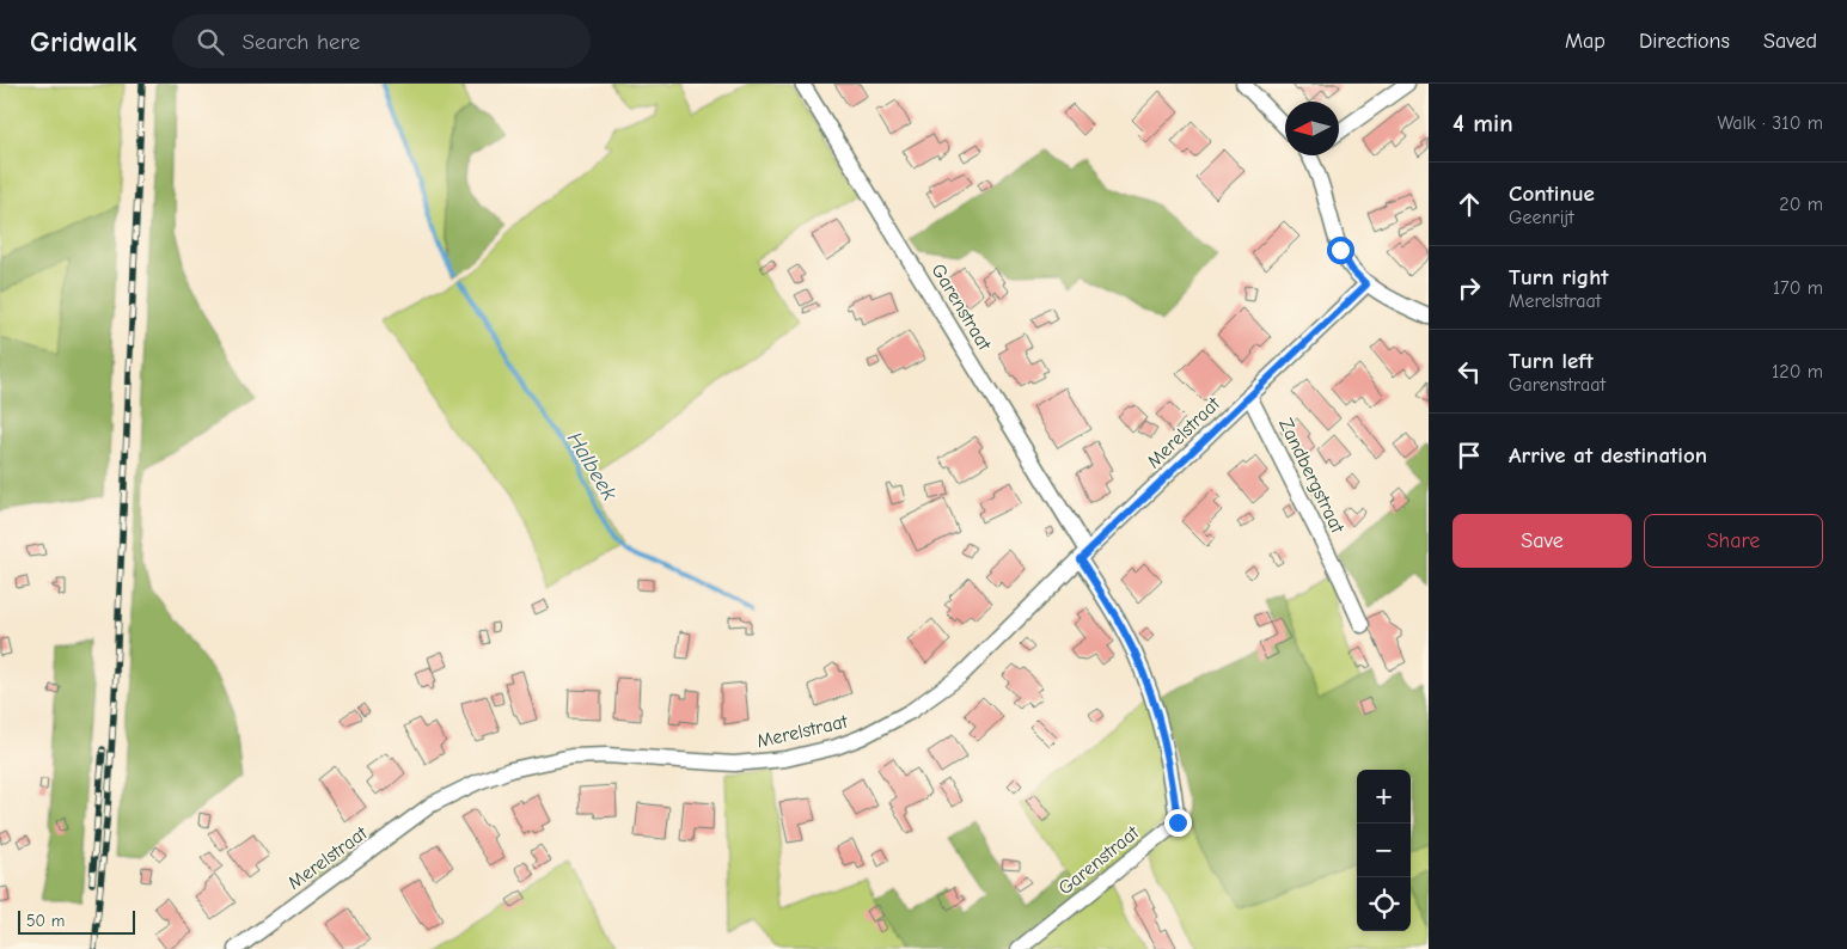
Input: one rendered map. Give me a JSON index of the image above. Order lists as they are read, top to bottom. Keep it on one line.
{"streets":{"street":["Garenstraat","Merelstraat","Zandbergstraat"]},"crossings":[["Garenstraat","Merelstraat"],["Merelstraat","Zandbergstraat"]],"water":["Halbeek"],"scale_bar":"50 m","north":"left","page":{"header":"Gridwalk","search":"Search here","nav":["Map","Directions","Saved"],"heading":["4 min","Walk · 310 m"],"list":[["Continue","Geenrijt","20 m"],["Turn right","Merelstraat","170 m"],["Turn left","Garenstraat","120 m"],"Arrive at destination"],"buttons":["Save","Share"],"map_buttons":["+","−"],"scale":"50 m"}}
